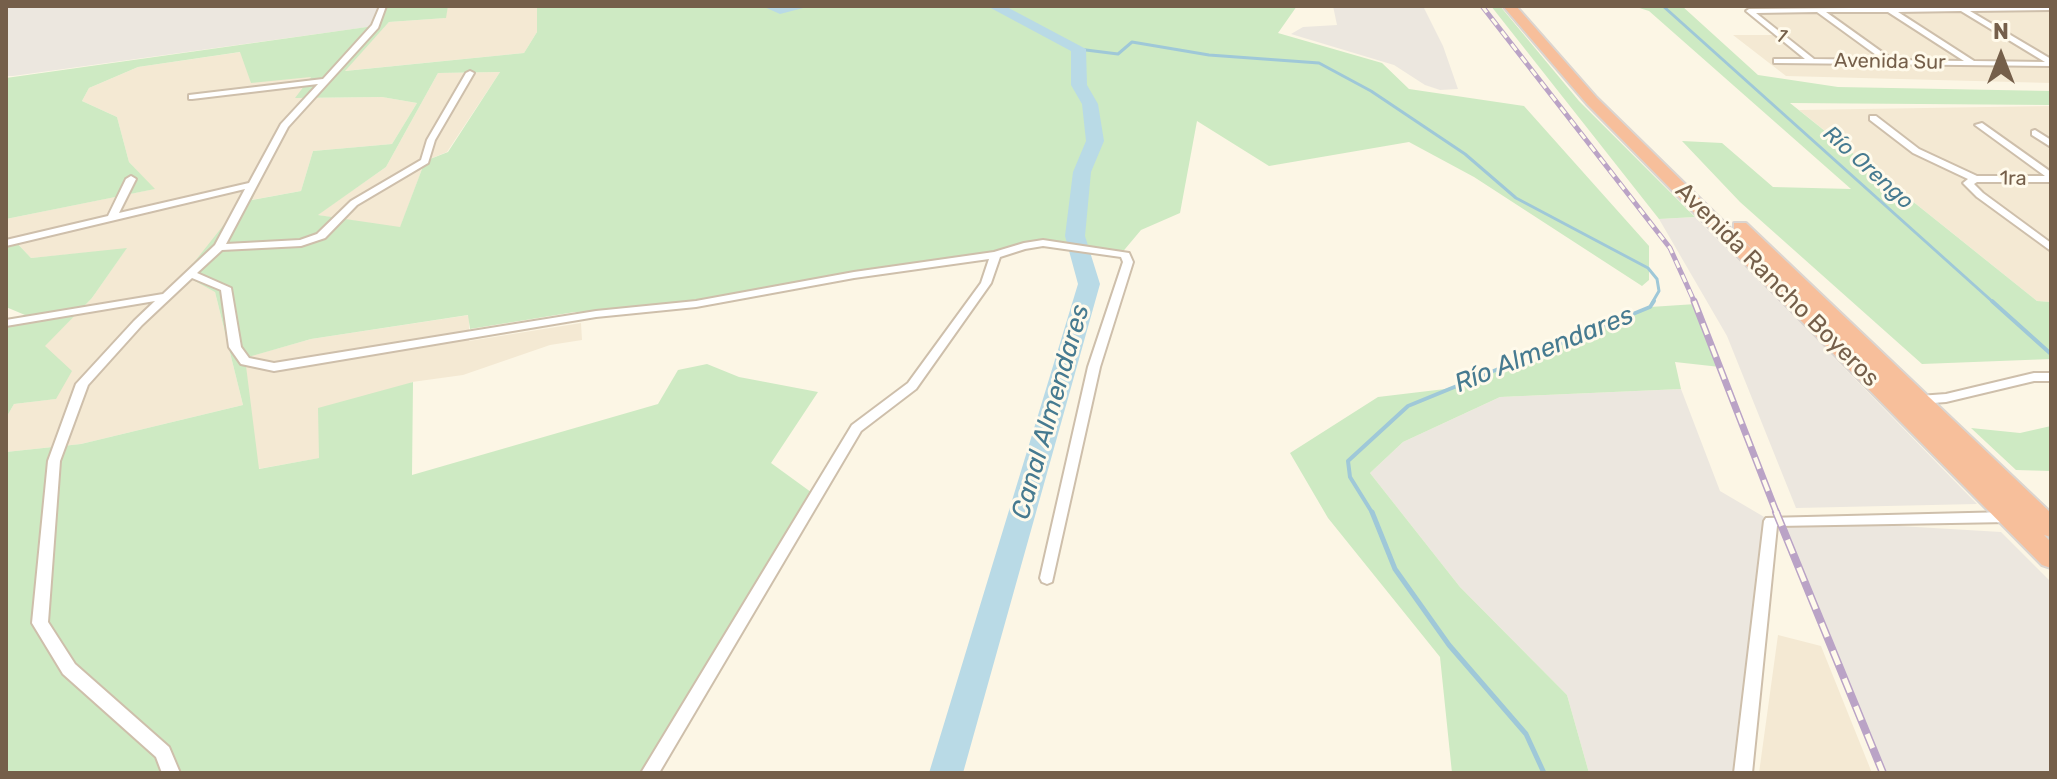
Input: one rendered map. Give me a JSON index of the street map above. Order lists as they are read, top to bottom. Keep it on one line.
{"streets":{"highway":["Avenida Rancho Boyeros"],"street":["1","Avenida Sur","1ra"]},"crossings":[["1","Avenida Sur"]],"water":["Río Orengo","Río Almendares","Canal Almendares"],"north":"top"}
